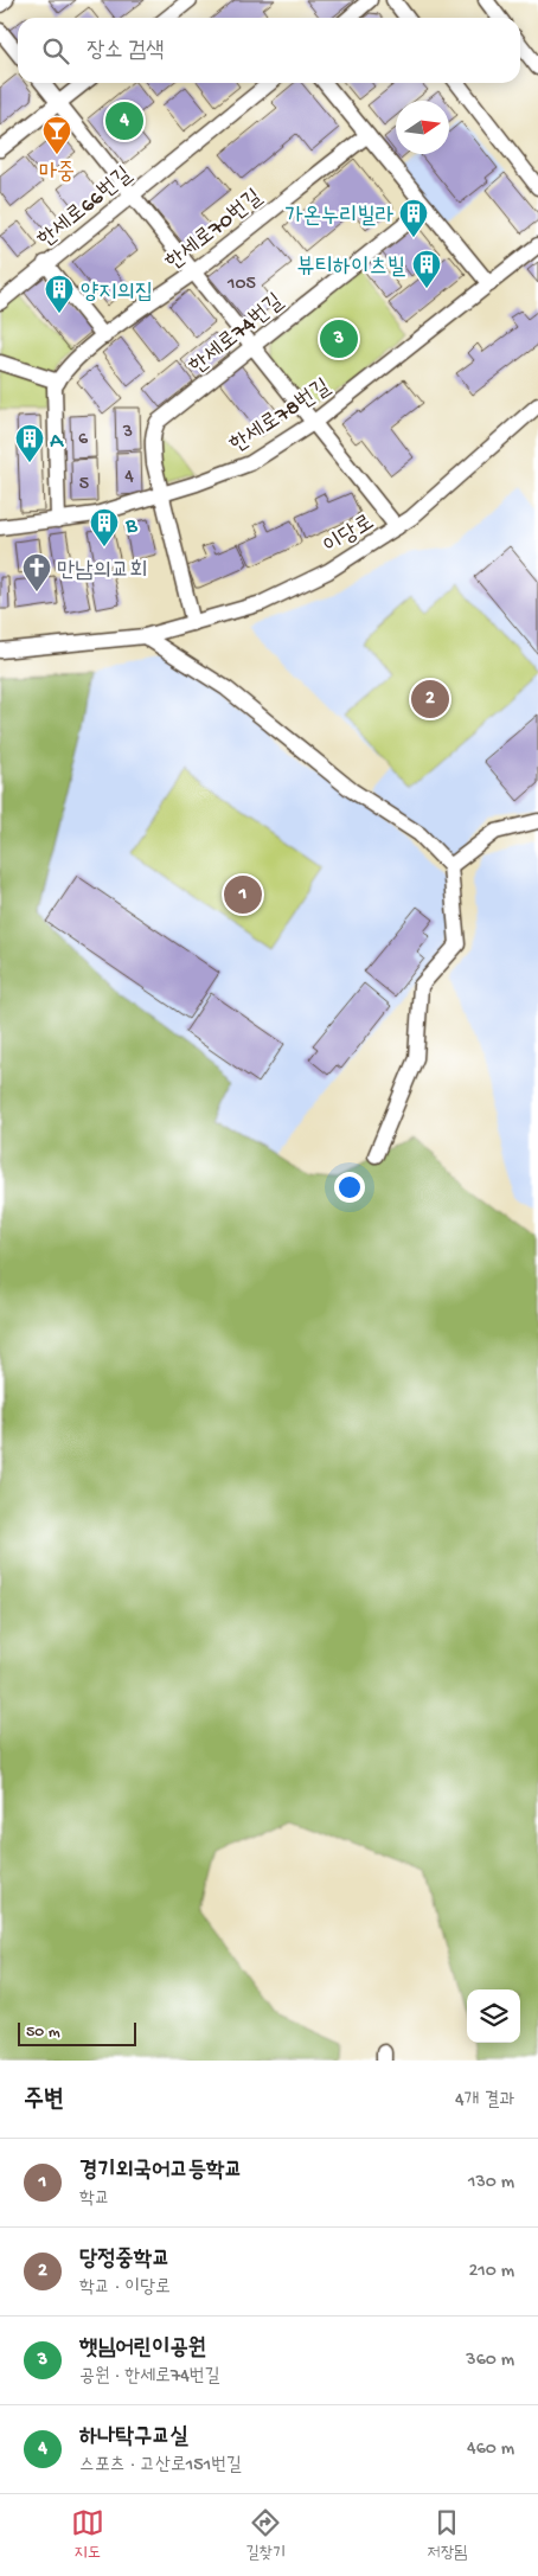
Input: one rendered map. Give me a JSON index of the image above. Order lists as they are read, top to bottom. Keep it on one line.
{"streets":{"street":["한세로66번길","한세로70번길","한세로74번길","한세로78번길","이당로"]},"crossings":[["한세로74번길","한세로78번길"],["한세로74번길","이당로"]],"places":{"bar":["마중"],"building":["가온누리빌라","뷰티하이츠빌","양지의집","A","B"],"church":["만남의교회"]},"house_numbers":["105","3","6","4","5"],"scale_bar":"50 m","north":"right","page":{"search":"장소 검색","pins":["4","3","2","1"],"scale":"50 m","heading":["주변","4개 결과"],"list":[{"mark":"1","name":"경기외국어고등학교","note":"학교","value":"130 m"},{"mark":"2","name":"당정중학교","note":"학교 · 이당로","value":"210 m"},{"mark":"3","name":"햇님어린이공원","note":"공원 · 한세로74번길","value":"360 m"},{"mark":"4","name":"하나탁구교실","note":"스포츠 · 고산로151번길","value":"460 m"}],"nav":["지도","길찾기","저장됨"]}}
